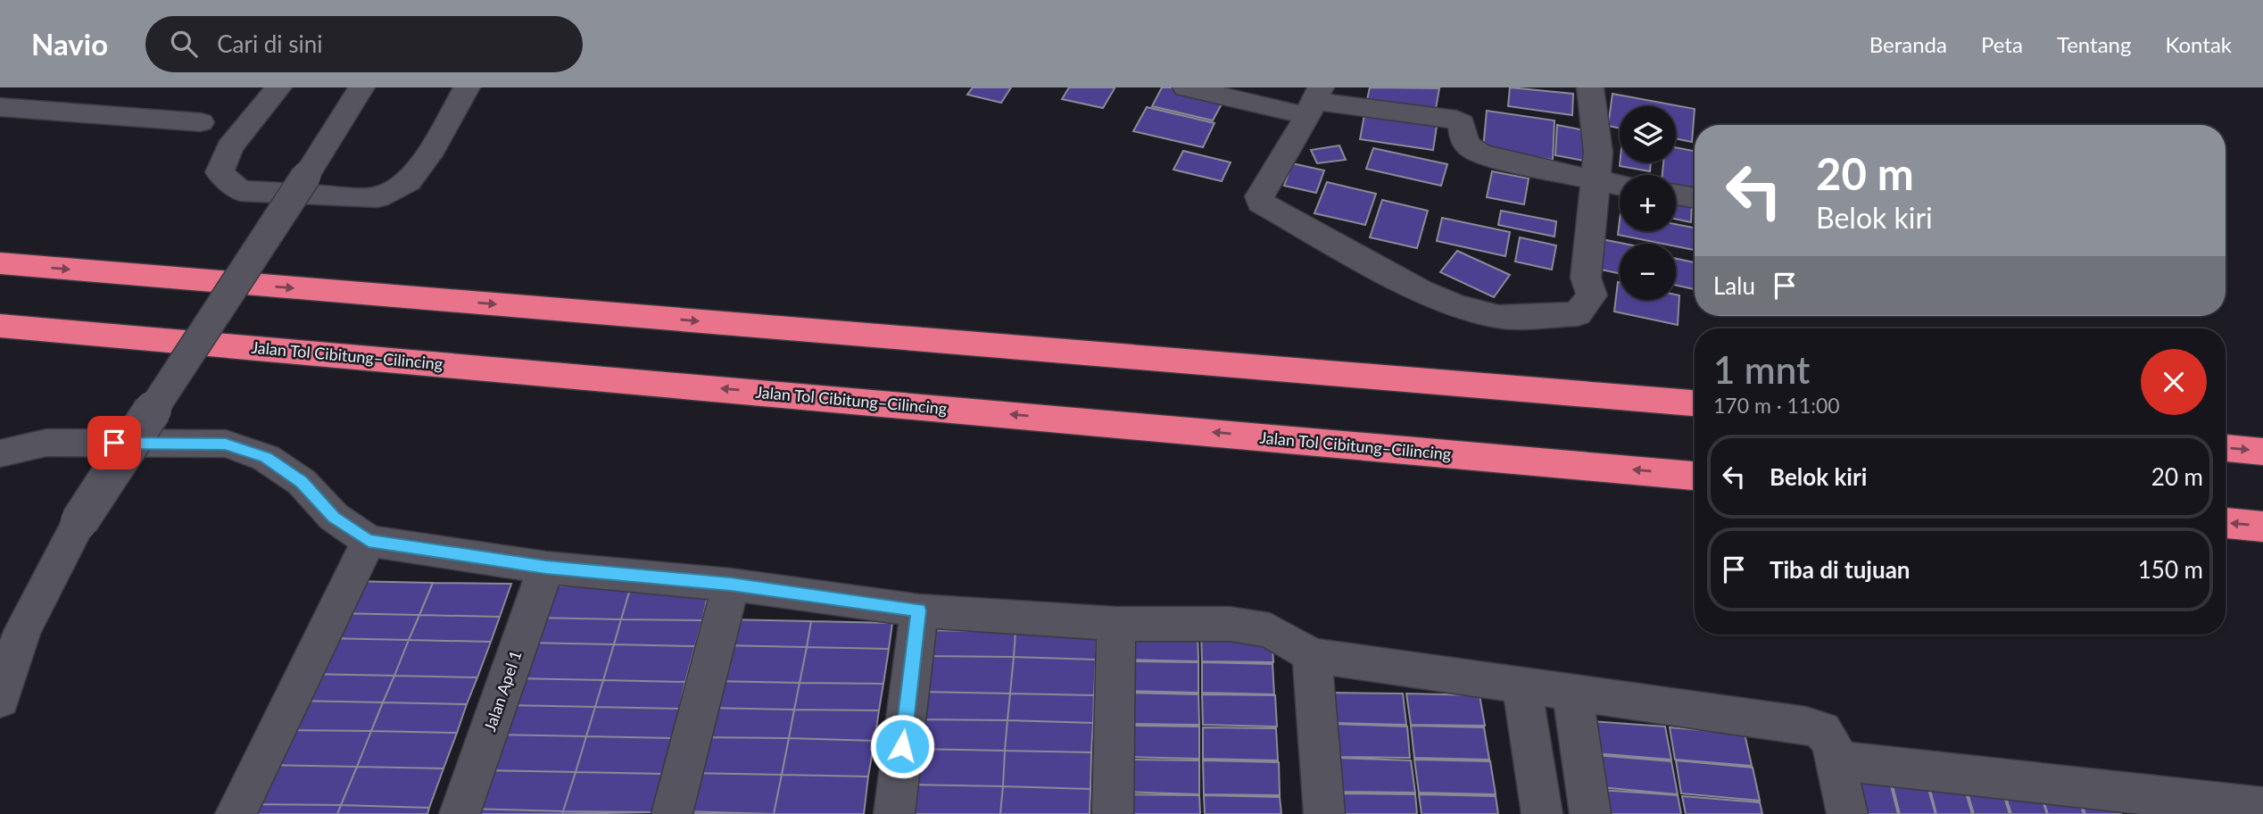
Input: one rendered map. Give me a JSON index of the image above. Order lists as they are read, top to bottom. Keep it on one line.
{"streets":{"highway":["Jalan Tol Cibitung–Cilincing"],"street":["Jalan Apel 1"]},"page":{"header":"Navio","search":"Cari di sini","nav":["Beranda","Peta","Tentang","Kontak"],"map_buttons":["+","−"],"turn":["20 m","Belok kiri"],"then":"Lalu","heading":["1 mnt","170 m · 11:00"],"list":[{"name":"Belok kiri","value":"20 m"},{"name":"Tiba di tujuan","value":"150 m"}]}}
